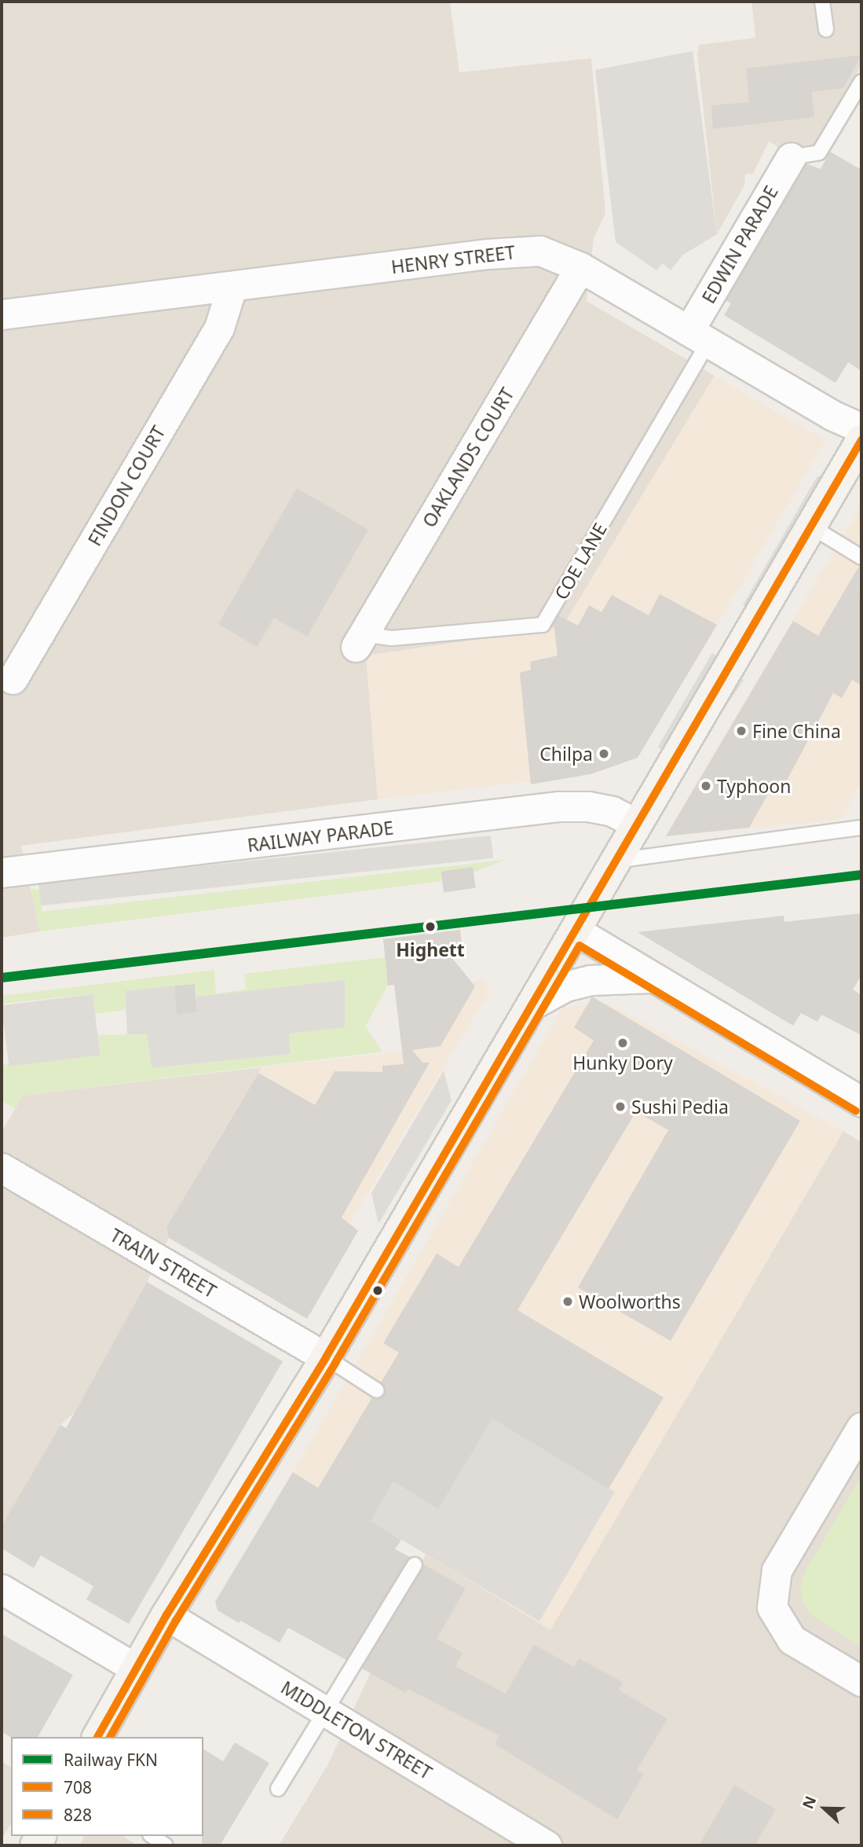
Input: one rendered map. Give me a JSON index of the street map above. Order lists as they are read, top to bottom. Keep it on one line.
{"streets":{"street":["EDWIN PARADE","HENRY STREET","OAKLANDS COURT","FINDON COURT","RAILWAY PARADE","TRAIN STREET","MIDDLETON STREET"],"lane":["COE LANE"]},"crossings":[["EDWIN PARADE","HENRY STREET"],["EDWIN PARADE","COE LANE"],["HENRY STREET","OAKLANDS COURT"],["HENRY STREET","FINDON COURT"],["HENRY STREET","COE LANE"],["OAKLANDS COURT","COE LANE"]],"places":["Fine China","Chilpa","Typhoon","Highett","Hunky Dory","Sushi Pedia","Woolworths"],"lines":["transit line 708","rail line FKN","transit line 828"],"legend":["Railway FKN","708","828"],"north":"left"}
